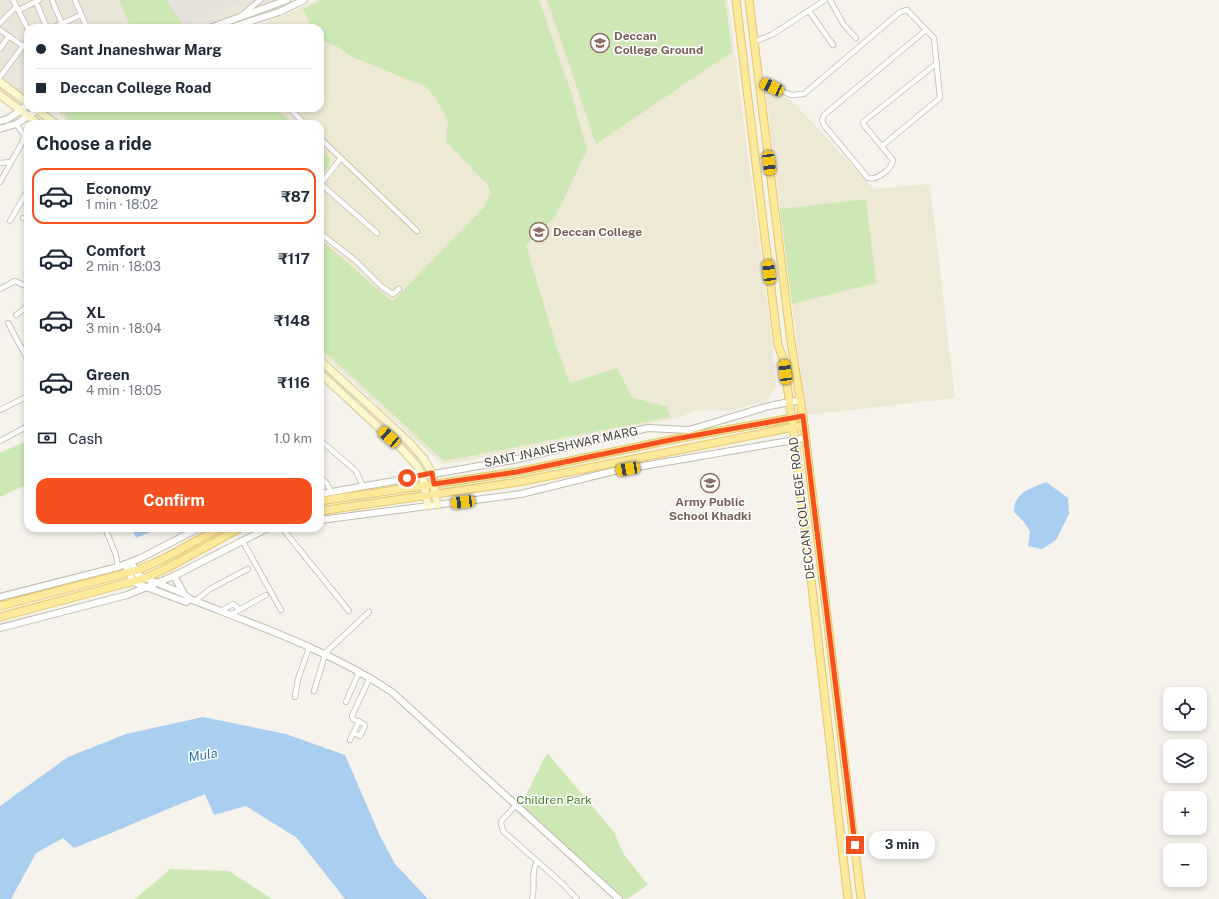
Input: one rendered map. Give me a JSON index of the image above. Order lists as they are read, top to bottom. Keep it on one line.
{"streets":{"main road":["DECCAN COLLEGE ROAD"],"street":["SANT JNANESHWAR MARG"]},"crossings":[["SANT JNANESHWAR MARG","DECCAN COLLEGE ROAD"]],"water":["Mula"],"parks":["Children Park"],"places":{"school or university":["Deccan College Ground","Deccan College","Army Public School Khadki"]},"page":{"banner":["Sant Jnaneshwar Marg","Deccan College Road"],"heading":"Choose a ride","list":[{"name":"Economy","note":"1 min · 18:02","value":"₹87"},{"name":"Comfort","note":"2 min · 18:03","value":"₹117"},{"name":"XL","note":"3 min · 18:04","value":"₹148"},{"name":"Green","note":"4 min · 18:05","value":"₹116"}],"pay":["Cash","1.0 km"],"buttons":"Confirm","map_buttons":["+","−"],"bubble":"3 min"}}
